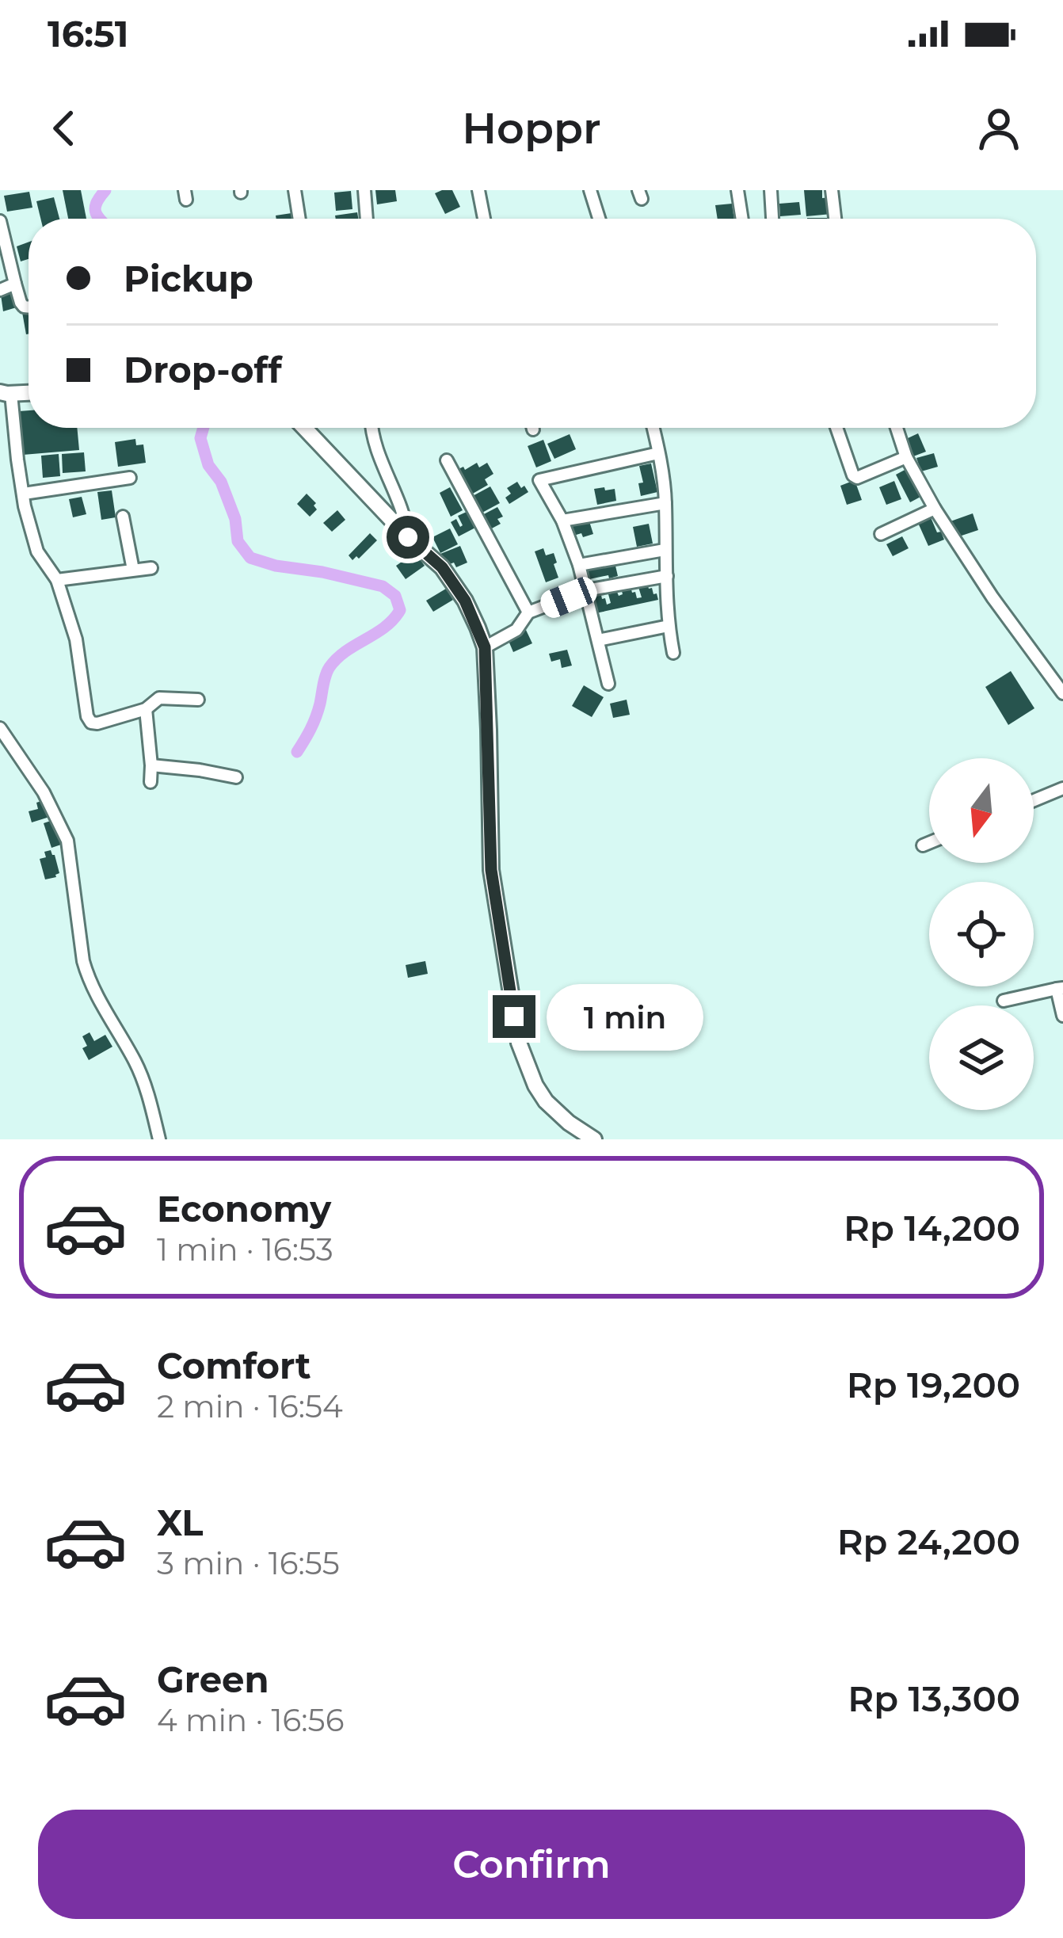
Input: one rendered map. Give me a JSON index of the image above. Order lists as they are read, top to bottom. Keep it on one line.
{"north":"bottom","page":{"status":"16:51","header":"Hoppr","banner":["Pickup","Drop-off"],"bubble":"1 min","list":[{"name":"Economy","note":"1 min · 16:53","value":"Rp 14,200"},{"name":"Comfort","note":"2 min · 16:54","value":"Rp 19,200"},{"name":"XL","note":"3 min · 16:55","value":"Rp 24,200"},{"name":"Green","note":"4 min · 16:56","value":"Rp 13,300"}],"buttons":"Confirm"}}
